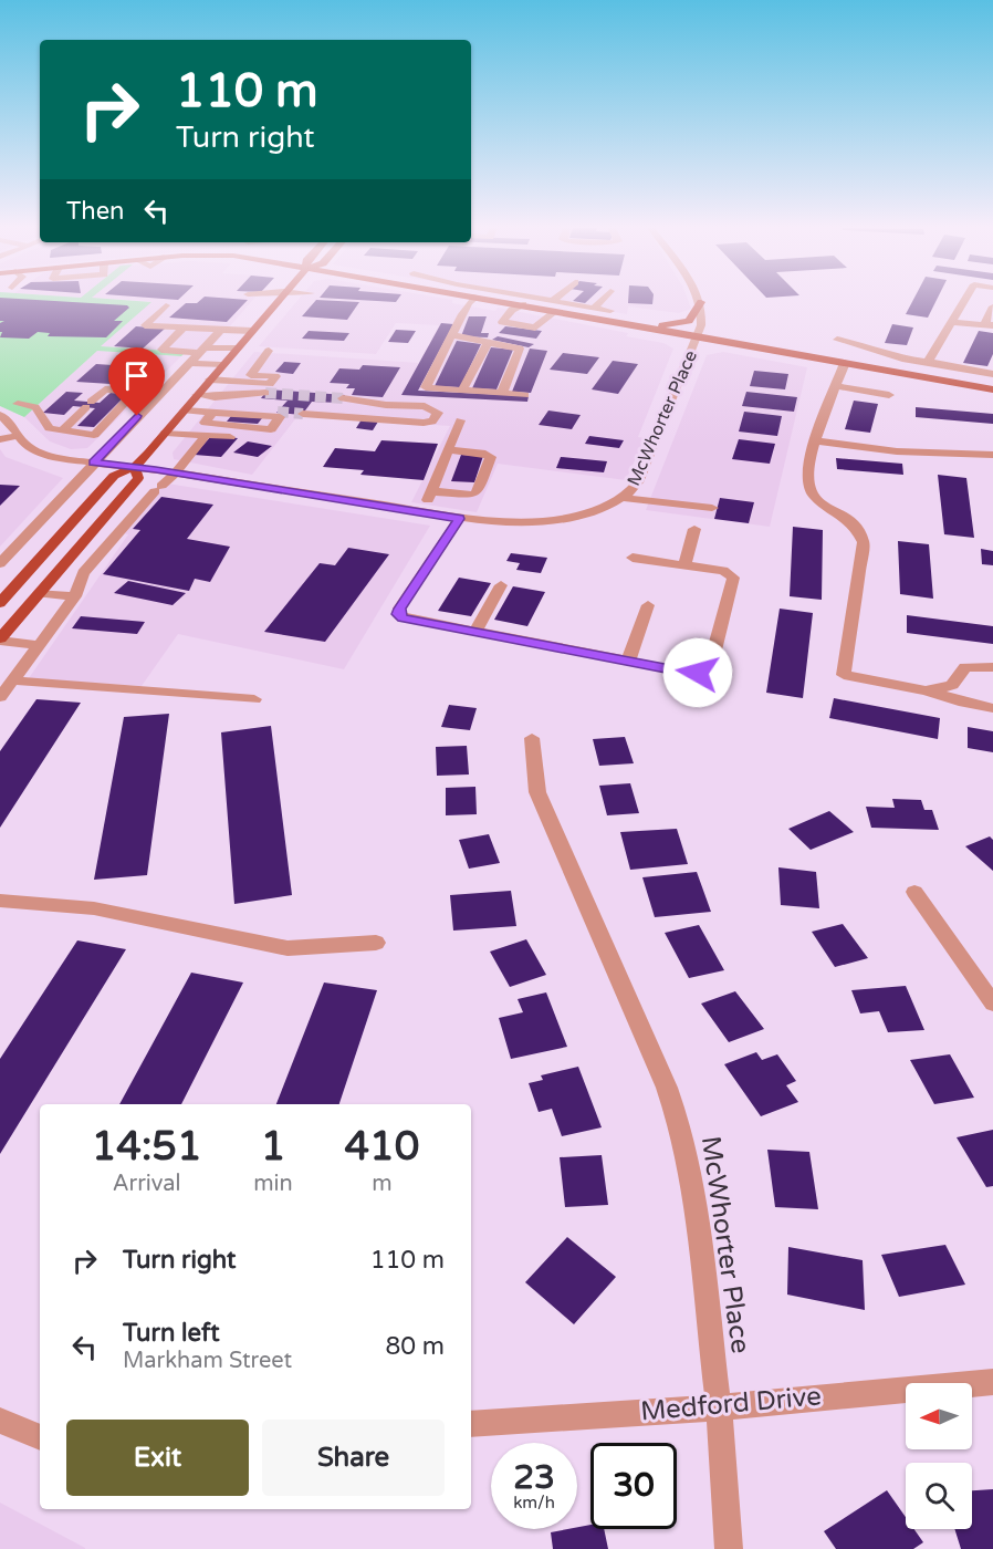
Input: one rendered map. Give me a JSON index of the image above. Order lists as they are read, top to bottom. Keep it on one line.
{"streets":{"street":["McWhorter Place","Medford Drive"]},"crossings":[["McWhorter Place","Medford Drive"]],"north":"left","page":{"turn":["110 m","Turn right"],"then":"Then","eta":["14:51","Arrival","1","min","410","m"],"list":[{"name":"Turn right","value":"110 m"},{"name":"Turn left","note":"Markham Street","value":"80 m"}],"buttons":["Exit","Share"],"speed":"23 km/h","limit":"30"}}
